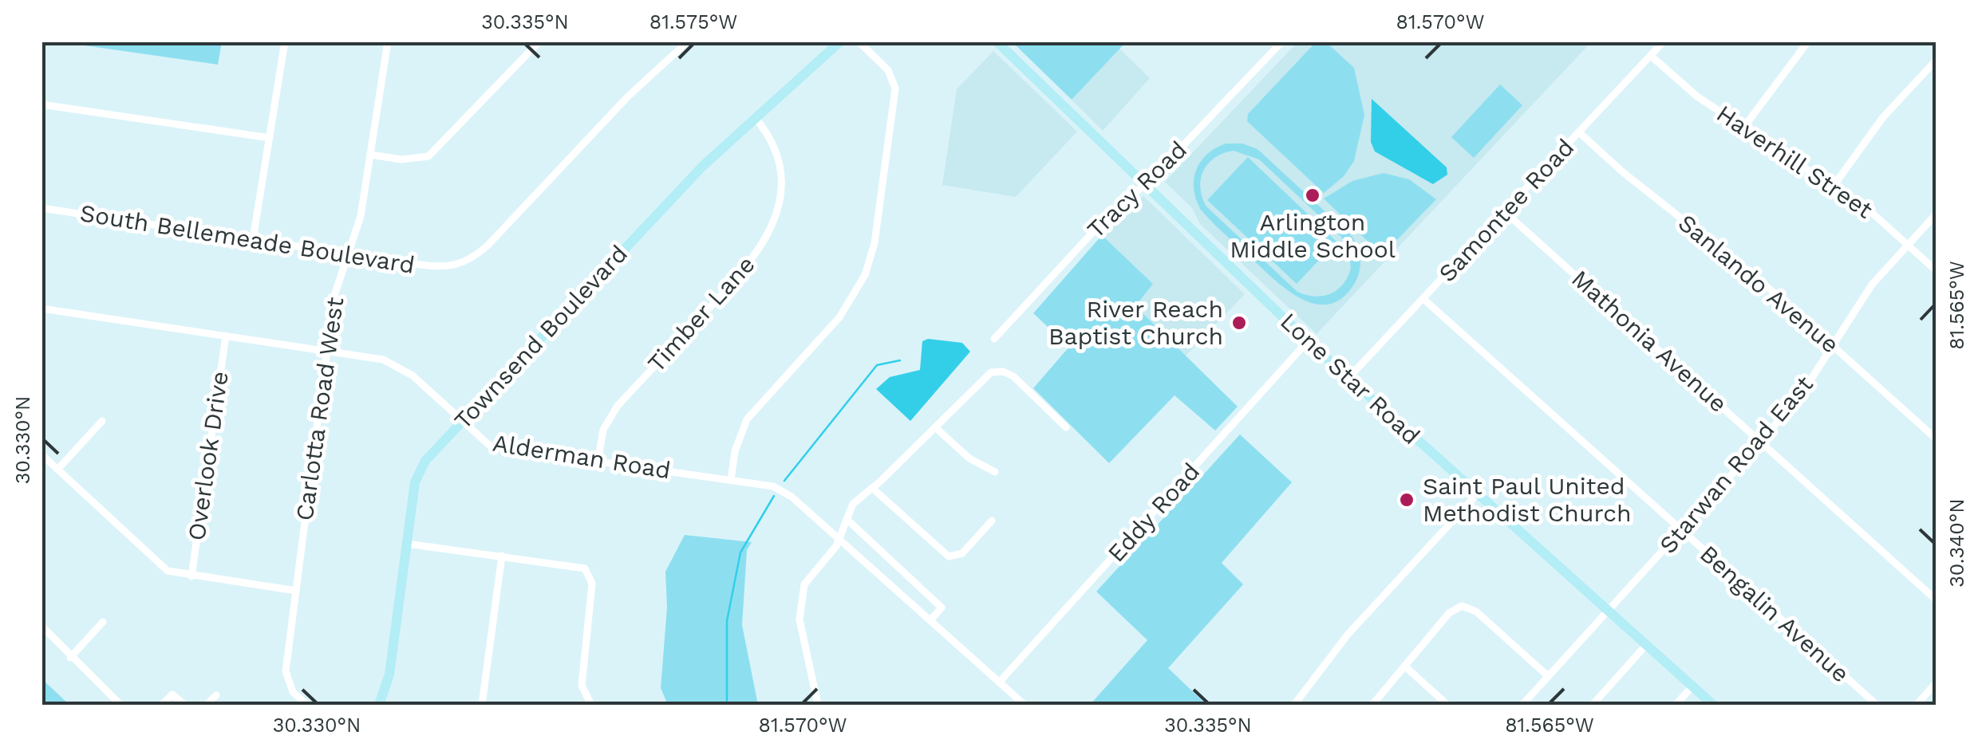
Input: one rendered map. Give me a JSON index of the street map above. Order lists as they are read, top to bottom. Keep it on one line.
{"streets":{"street":["Haverhill Street","Tracy Road","Samontee Road","South Bellemeade Boulevard","Sanlando Avenue","Timber Lane","Townsend Boulevard","Mathonia Avenue","Lone Star Road","Carlotta Road West","Overlook Drive","Alderman Road","Starwan Road East","Eddy Road","Bengalin Avenue"]},"crossings":[["Haverhill Street","Samontee Road"],["Haverhill Street","Starwan Road East"],["Tracy Road","Lone Star Road"],["Samontee Road","Sanlando Avenue"],["Samontee Road","Mathonia Avenue"],["Samontee Road","Lone Star Road"],["Samontee Road","Bengalin Avenue"],["South Bellemeade Boulevard","Carlotta Road West"],["Sanlando Avenue","Starwan Road East"],["Timber Lane","Townsend Boulevard"],["Timber Lane","Alderman Road"],["Townsend Boulevard","Alderman Road"],["Mathonia Avenue","Starwan Road East"],["Lone Star Road","Starwan Road East"],["Lone Star Road","Eddy Road"],["Carlotta Road West","Alderman Road"],["Overlook Drive","Alderman Road"],["Alderman Road","Eddy Road"],["Starwan Road East","Bengalin Avenue"]],"places":["Arlington Middle School","River Reach Baptist Church","Saint Paul United Methodist Church"],"coordinates":["30.335°N","81.575°W","81.570°W","81.565°W","30.330°N","30.340°N"]}
